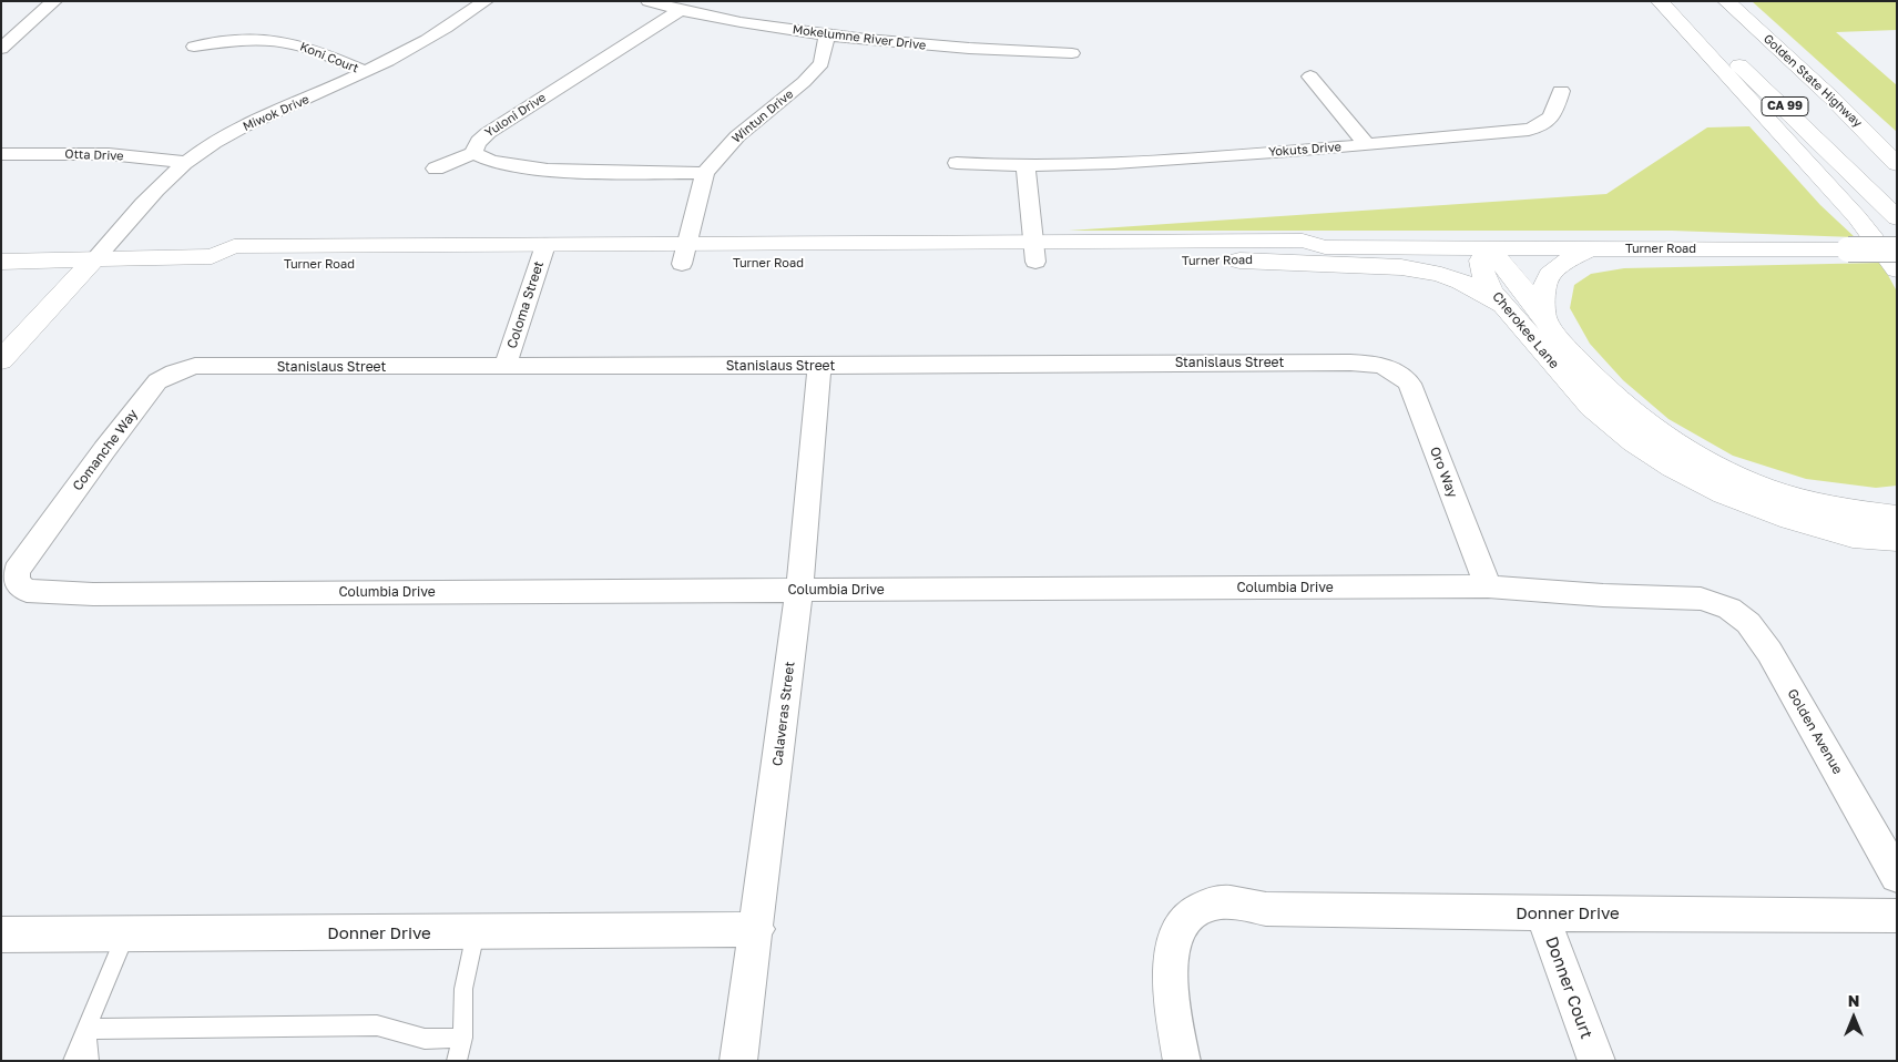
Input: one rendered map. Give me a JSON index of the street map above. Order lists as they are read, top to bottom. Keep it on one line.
{"streets":{"main road":["Golden State Highway","CA 99","Turner Road","Cherokee Lane"],"street":["Mokelumne River Drive","Koni Court","Miwok Drive","Yuloni Drive","Wintun Drive","Yokuts Drive","Otta Drive","Coloma Street","Stanislaus Street","Comanche Way","Oro Way","Columbia Drive","Calaveras Street","Golden Avenue","Donner Drive","Donner Court"]},"crossings":[["Mokelumne River Drive","Yuloni Drive"],["Mokelumne River Drive","Wintun Drive"],["Koni Court","Miwok Drive"],["Miwok Drive","Otta Drive"],["Miwok Drive","Turner Road"],["Yuloni Drive","Wintun Drive"],["Wintun Drive","Turner Road"],["Turner Road","Coloma Street"],["Turner Road","Cherokee Lane"],["Coloma Street","Stanislaus Street"],["Stanislaus Street","Comanche Way"],["Stanislaus Street","Oro Way"],["Stanislaus Street","Calaveras Street"],["Comanche Way","Columbia Drive"],["Oro Way","Columbia Drive"],["Columbia Drive","Calaveras Street"],["Columbia Drive","Golden Avenue"],["Calaveras Street","Donner Drive"],["Donner Drive","Donner Court"]],"north":"top"}
